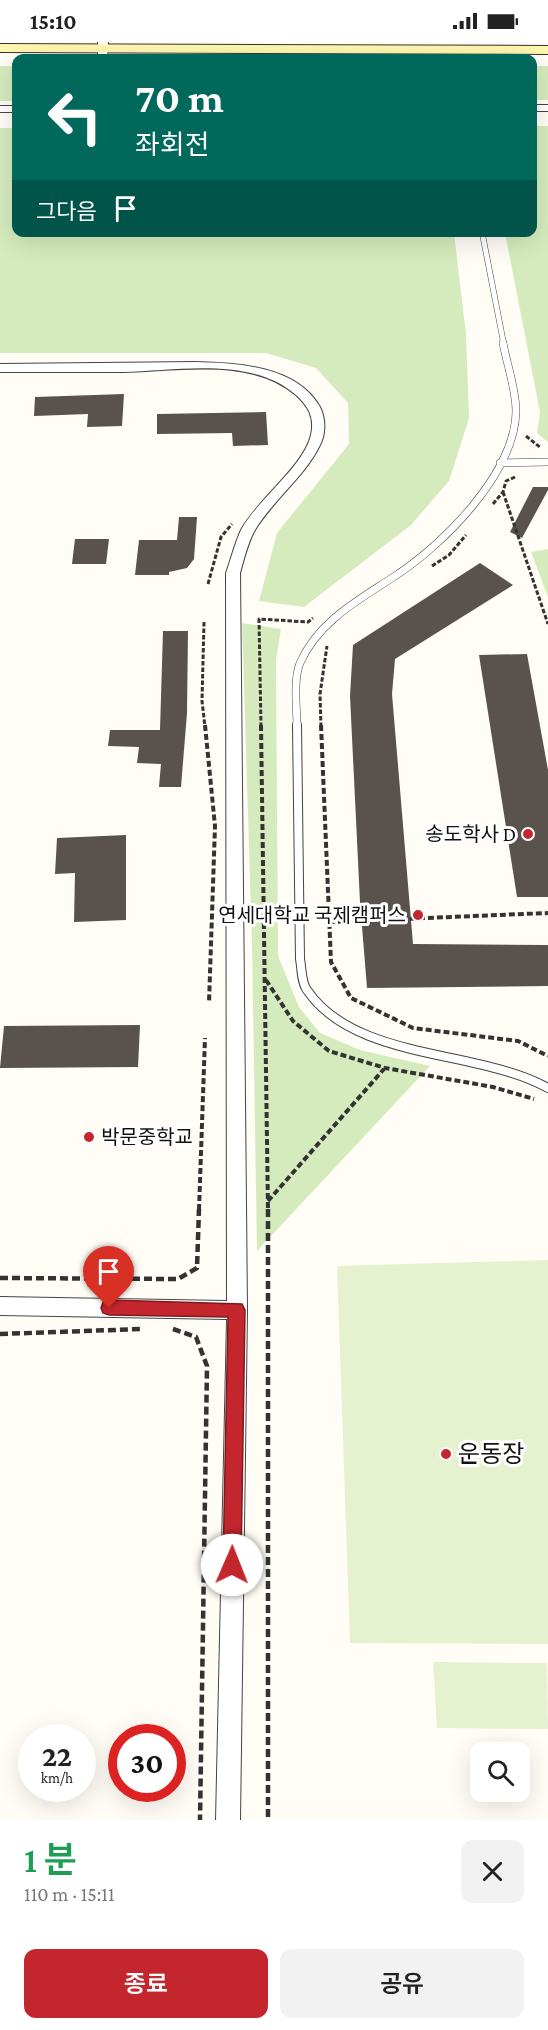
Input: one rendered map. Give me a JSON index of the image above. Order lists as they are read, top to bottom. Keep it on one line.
{"places":["송도학사 D","연세대학교 국제캠퍼스","박문중학교","운동장"],"page":{"status":"15:10","turn":["70 m","좌회전"],"then":"그다음","speed":"22 km/h","limit":"30","heading":["1 분","110 m · 15:11"],"buttons":["종료","공유"]}}
